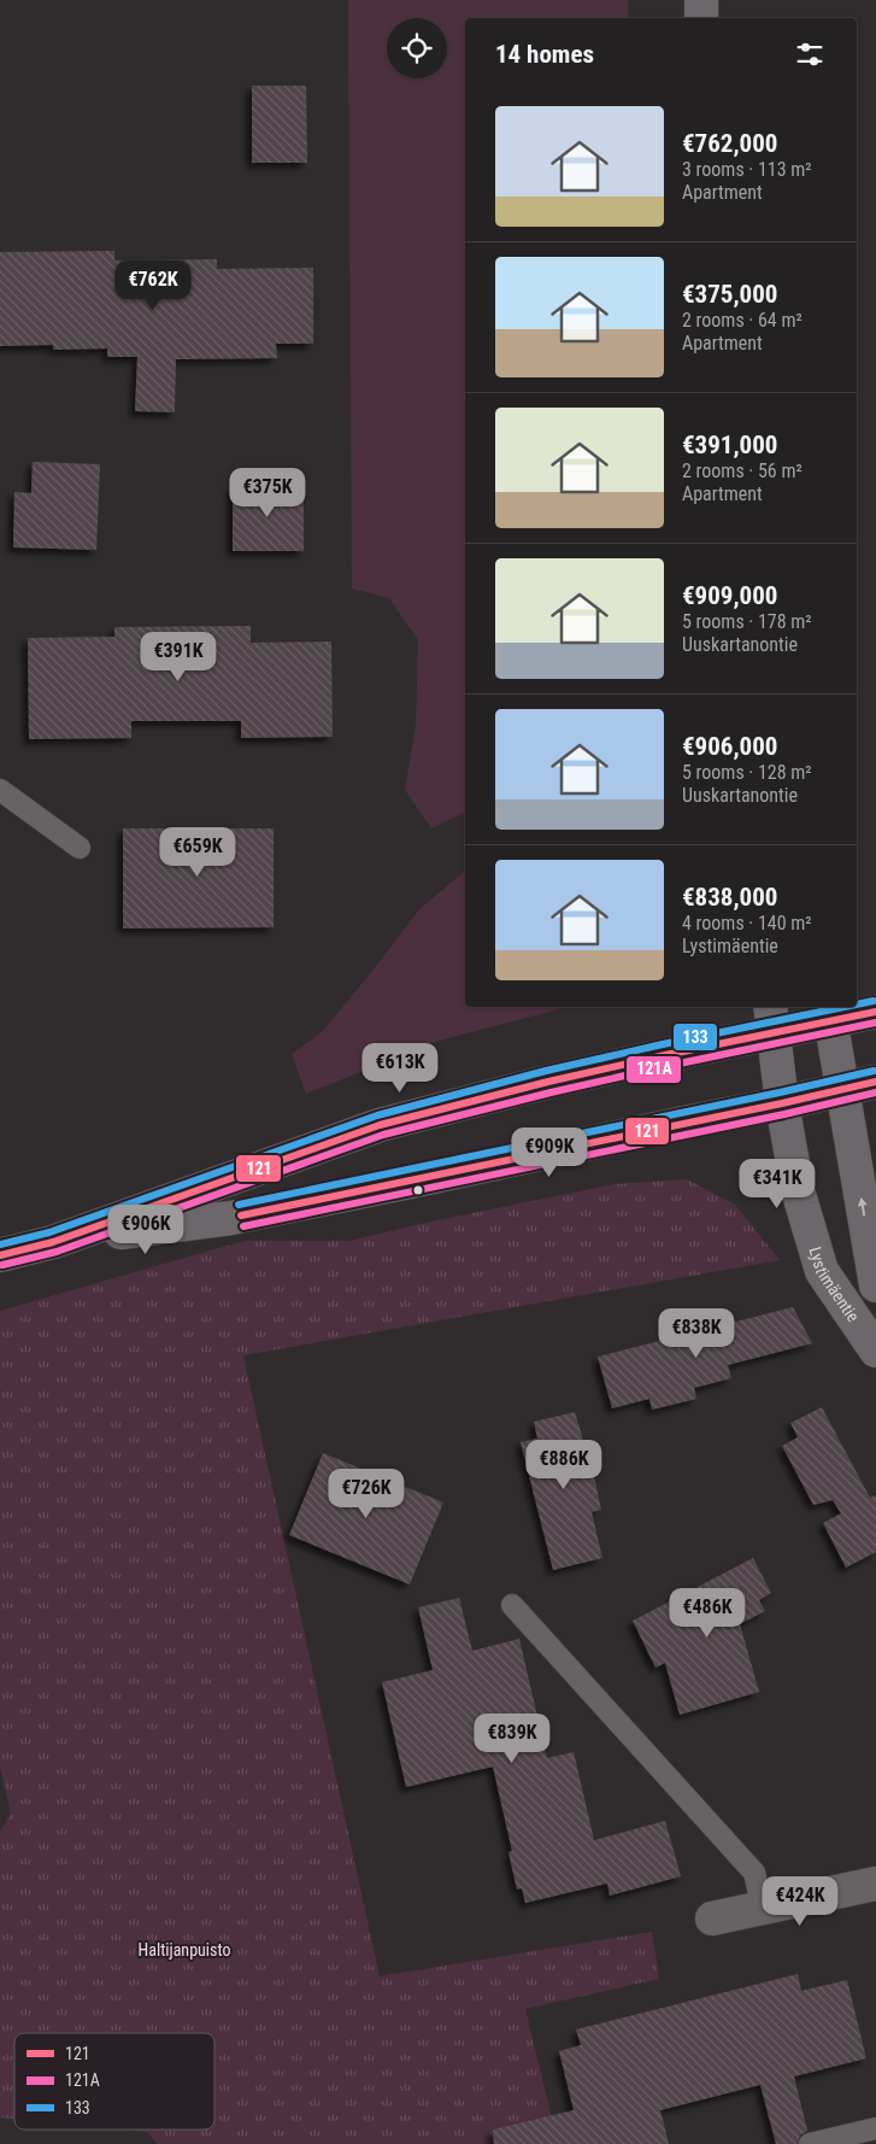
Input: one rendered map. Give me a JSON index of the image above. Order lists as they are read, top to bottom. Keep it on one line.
{"streets":{"main road":["Lystimäentie"]},"parks":["Haltijanpuisto"],"lines":["transit line 133","transit line 121","transit line 121A"],"legend":["121","121A","133"],"page":{"heading":"14 homes","list":[{"name":"€762,000","note":"3 rooms · 113 m² · Apartment"},{"name":"€375,000","note":"2 rooms · 64 m² · Apartment"},{"name":"€391,000","note":"2 rooms · 56 m² · Apartment"},{"name":"€909,000","note":"5 rooms · 178 m² · Uuskartanontie"},{"name":"€906,000","note":"5 rooms · 128 m² · Uuskartanontie"},{"name":"€838,000","note":"4 rooms · 140 m² · Lystimäentie"}],"price":["€762K","€375K","€391K","€659K","€613K","€909K","€341K","€906K","€838K","€886K","€726K","€486K","€839K","€424K"]}}
